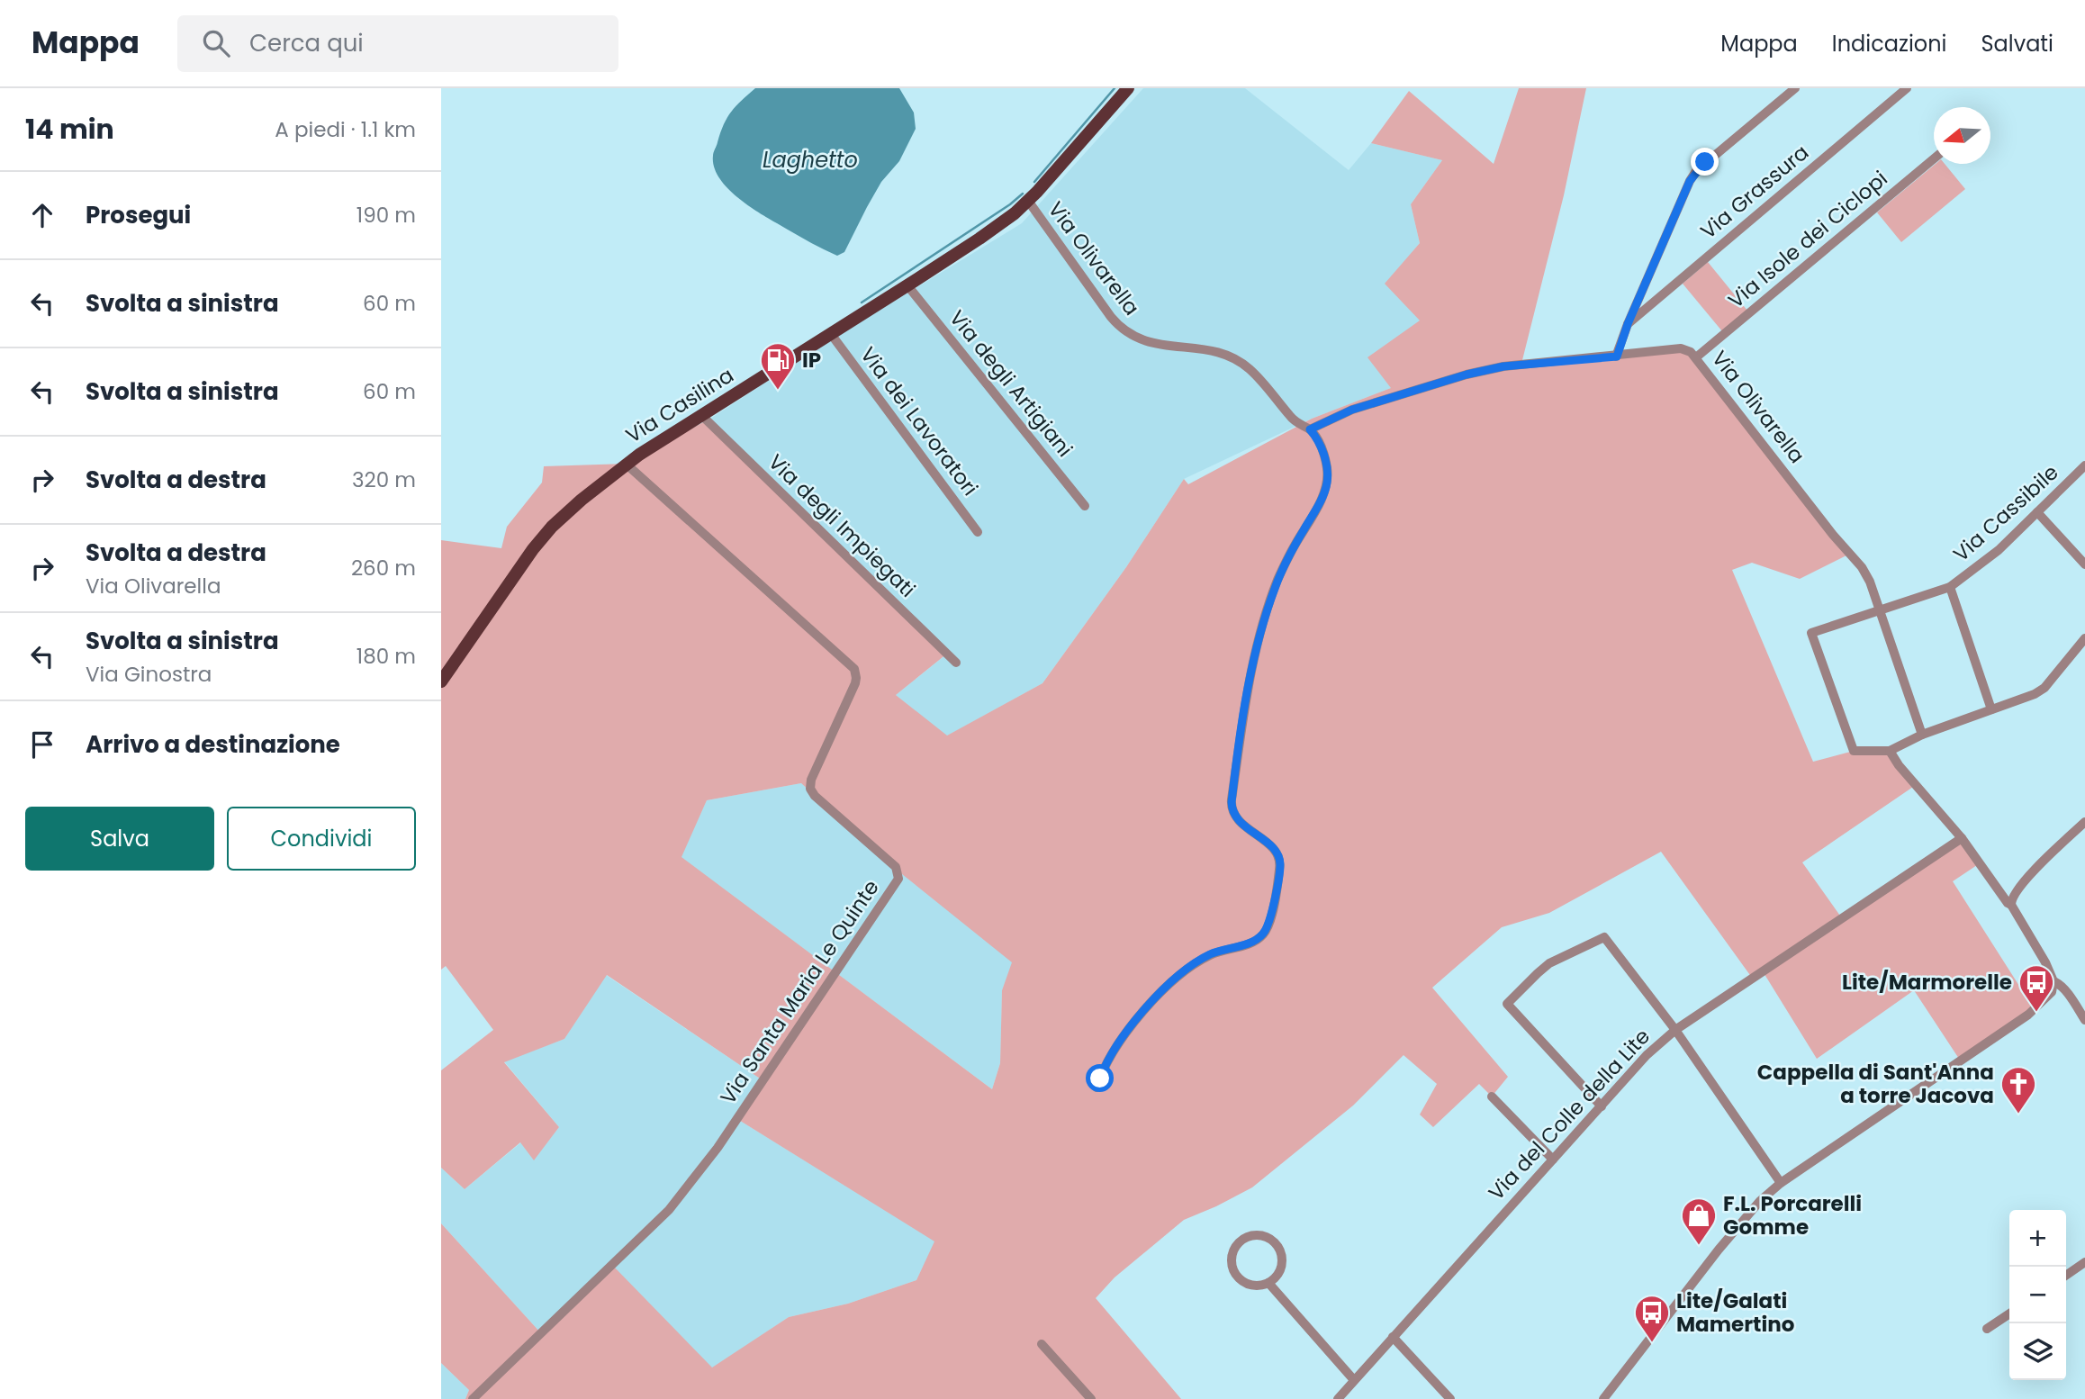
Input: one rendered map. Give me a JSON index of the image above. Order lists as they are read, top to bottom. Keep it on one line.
{"streets":{"main road":["Via Casilina"],"street":["Via Grassura","Via Isole dei Ciclopi","Via Olivarella","Via degli Artigiani","Via dei Lavoratori","Via Cassibile","Via degli Impiegati","Via Santa Maria Le Quinte","Via del Colle della Lite"]},"crossings":[["Via Isole dei Ciclopi","Via Olivarella"],["Via Olivarella","Via Casilina"],["Via Olivarella","Via Cassibile"],["Via degli Artigiani","Via Casilina"],["Via Casilina","Via dei Lavoratori"],["Via Casilina","Via degli Impiegati"],["Via Casilina","Via Santa Maria Le Quinte"]],"water":["Laghetto"],"places":{"fuel station":["IP"],"bus stop":["Lite/Marmorelle","Lite/Galati Mamertino"],"church":["Cappella di Sant'Anna a torre Jacova"],"shop":["F.L. Porcarelli Gomme"]},"north":"left","page":{"header":"Mappa","search":"Cerca qui","nav":["Mappa","Indicazioni","Salvati"],"heading":["14 min","A piedi · 1.1 km"],"list":[["Prosegui","190 m"],["Svolta a sinistra","60 m"],["Svolta a sinistra","60 m"],["Svolta a destra","320 m"],["Svolta a destra","Via Olivarella","260 m"],["Svolta a sinistra","Via Ginostra","180 m"],"Arrivo a destinazione"],"buttons":["Salva","Condividi"],"map_buttons":["+","−"]}}
